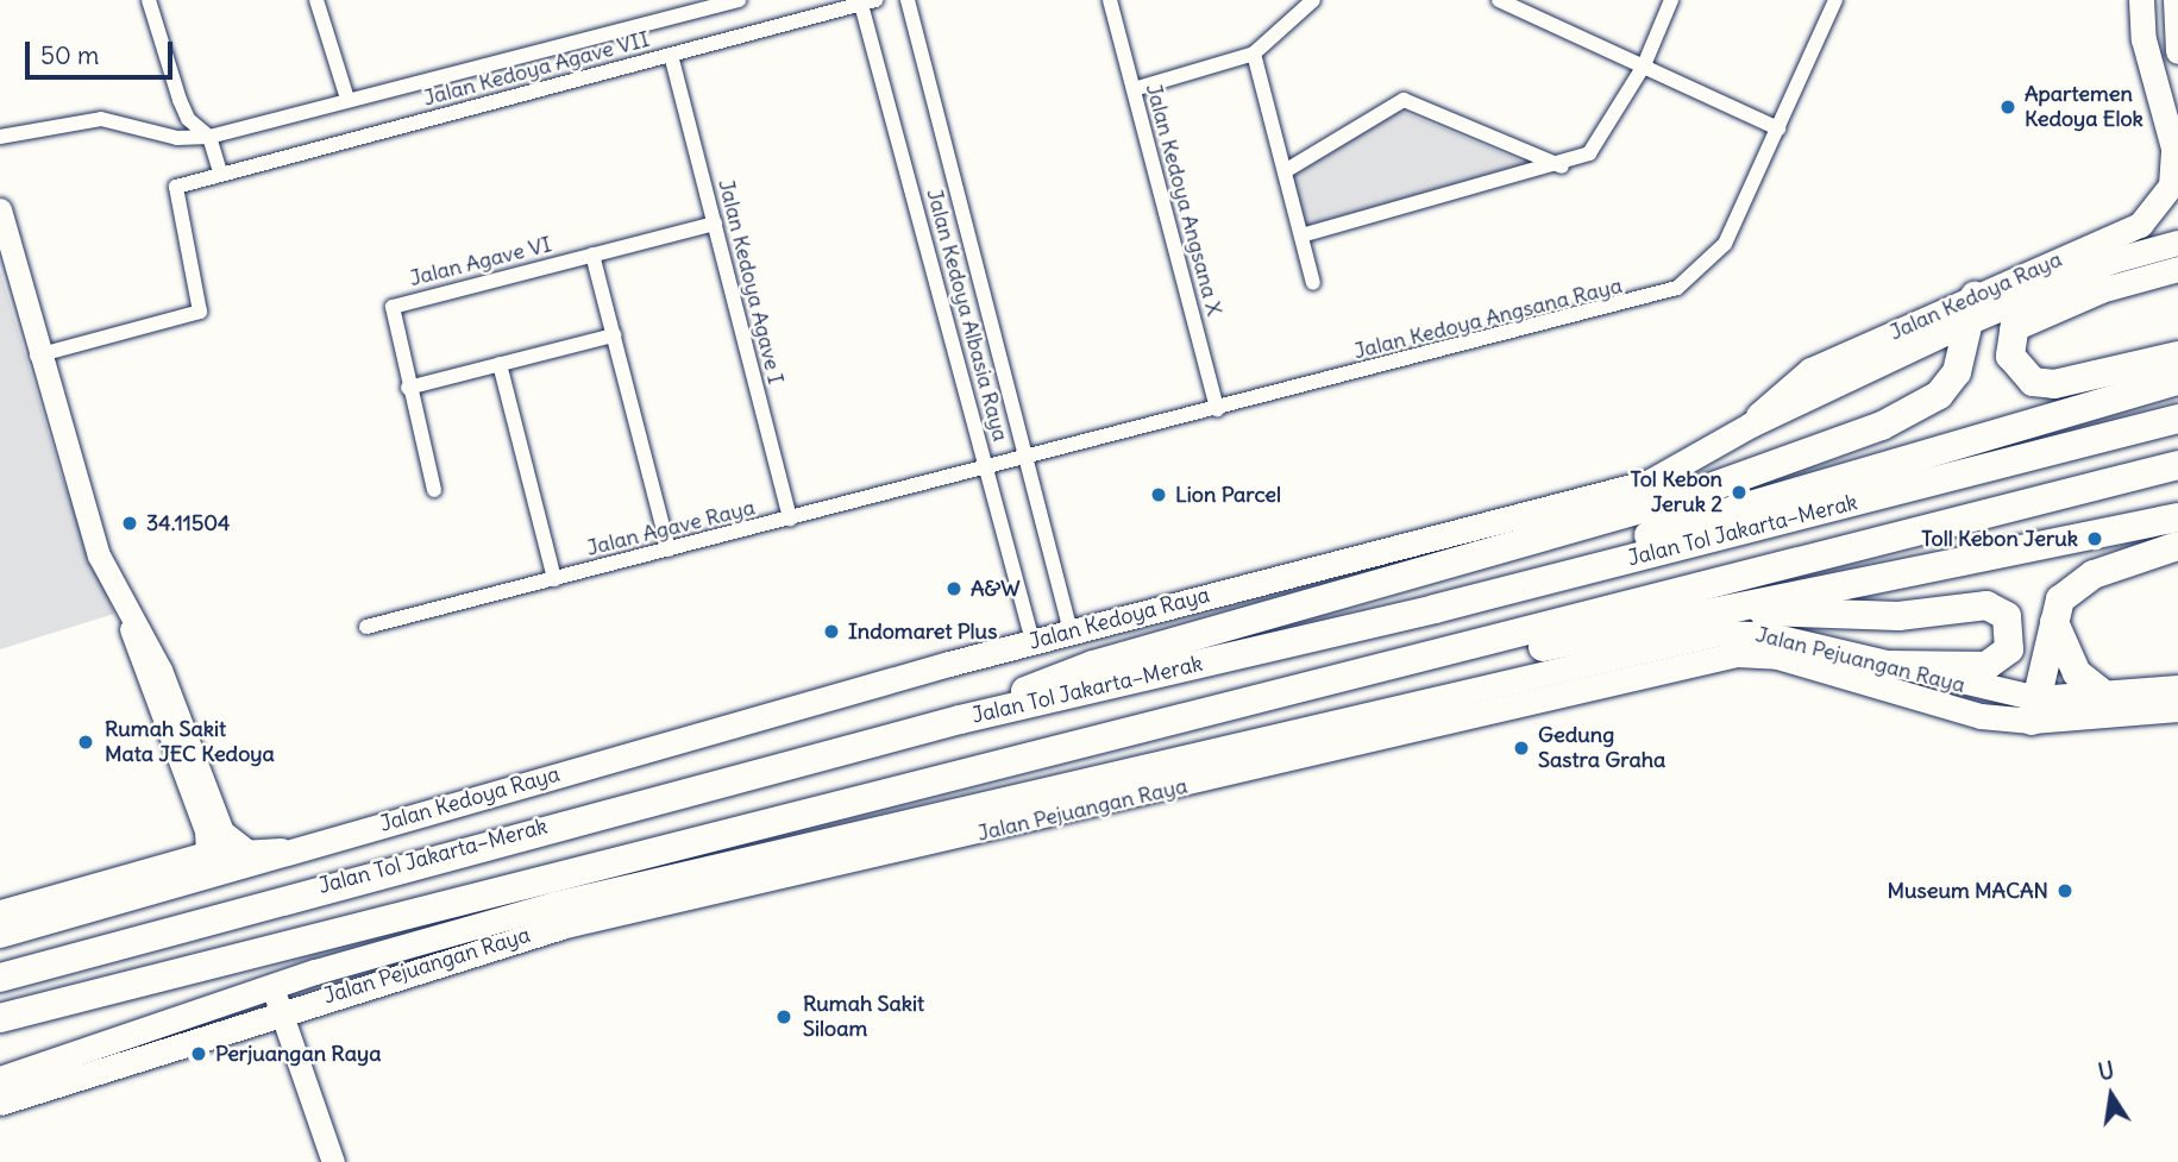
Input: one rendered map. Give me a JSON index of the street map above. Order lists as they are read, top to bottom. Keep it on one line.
{"streets":{"highway":["Jalan Tol Jakarta–Merak"],"main road":["Jalan Kedoya Raya","Jalan Pejuangan Raya"],"street":["Jalan Kedoya Agave VII","Jalan Kedoya Angsana X","Jalan Agave VI","Jalan Kedoya Agave I","Jalan Kedoya Albasia Raya","Jalan Kedoya Angsana Raya","Jalan Agave Raya"]},"crossings":[["Jalan Kedoya Agave VII","Jalan Kedoya Agave I"],["Jalan Kedoya Agave VII","Jalan Kedoya Albasia Raya"],["Jalan Kedoya Angsana X","Jalan Kedoya Angsana Raya"],["Jalan Agave VI","Jalan Kedoya Agave I"],["Jalan Kedoya Agave I","Jalan Agave Raya"],["Jalan Kedoya Raya","Jalan Kedoya Albasia Raya"],["Jalan Kedoya Albasia Raya","Jalan Kedoya Angsana Raya"],["Jalan Kedoya Albasia Raya","Jalan Agave Raya"],["Jalan Kedoya Angsana Raya","Jalan Agave Raya"]],"places":["Apartemen Kedoya Elok","Tol Kebon Jeruk 2","Lion Parcel","34.11504","Toll Kebon Jeruk","A&W","Indomaret Plus","Rumah Sakit Mata JEC Kedoya","Gedung Sastra Graha","Museum MACAN","Rumah Sakit Siloam","Perjuangan Raya"],"scale_bar":"50 m","north":"top"}
